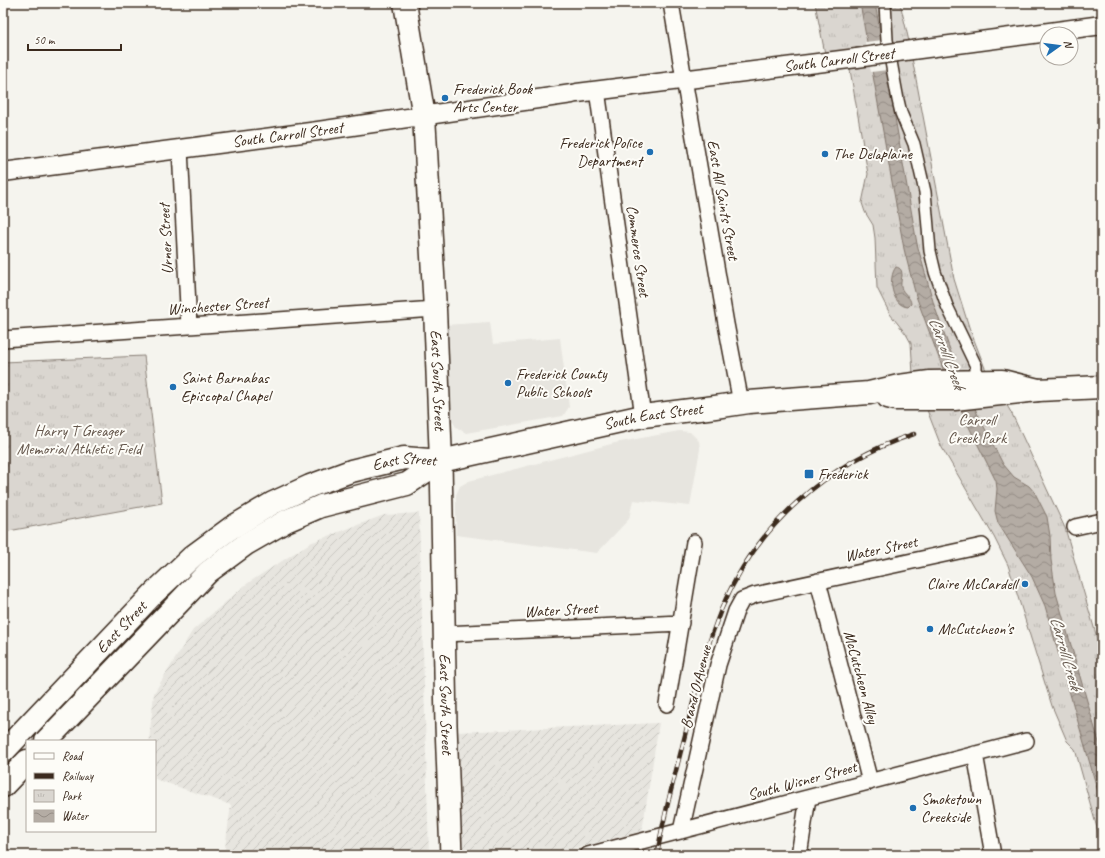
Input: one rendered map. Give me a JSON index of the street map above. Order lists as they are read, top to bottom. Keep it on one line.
{"streets":{"main road":["East South Street","South East Street","East Street"],"street":["South Carroll Street","East All Saints Street","Urner Street","Commerce Street","Winchester Street","Water Street","McCutcheon Alley","B and O Avenue","South Wisner Street"]},"crossings":[["South Carroll Street","East All Saints Street"],["South Carroll Street","Urner Street"],["South Carroll Street","Commerce Street"],["South Carroll Street","East South Street"],["East All Saints Street","South East Street"],["Urner Street","Winchester Street"],["Commerce Street","South East Street"],["Winchester Street","East South Street"],["East South Street","South East Street"],["East South Street","East Street"],["East South Street","Water Street"],["South East Street","East Street"],["Water Street","McCutcheon Alley"],["Water Street","B and O Avenue"],["McCutcheon Alley","South Wisner Street"],["B and O Avenue","South Wisner Street"]],"water":["Carroll Creek"],"parks":["Carroll Creek Park","Harry T Greager Memorial Athletic Field"],"places":{"other":["Frederick Book Arts Center","Frederick Police Department","The Delaplaine","Frederick County Public Schools","Saint Barnabas Episcopal Chapel","Claire McCardell","McCutcheon's","Smoketown Creekside"],"transit":["Frederick"]},"legend":["Road","Railway","Park","Water"],"scale_bar":"50 m","north":"right"}
